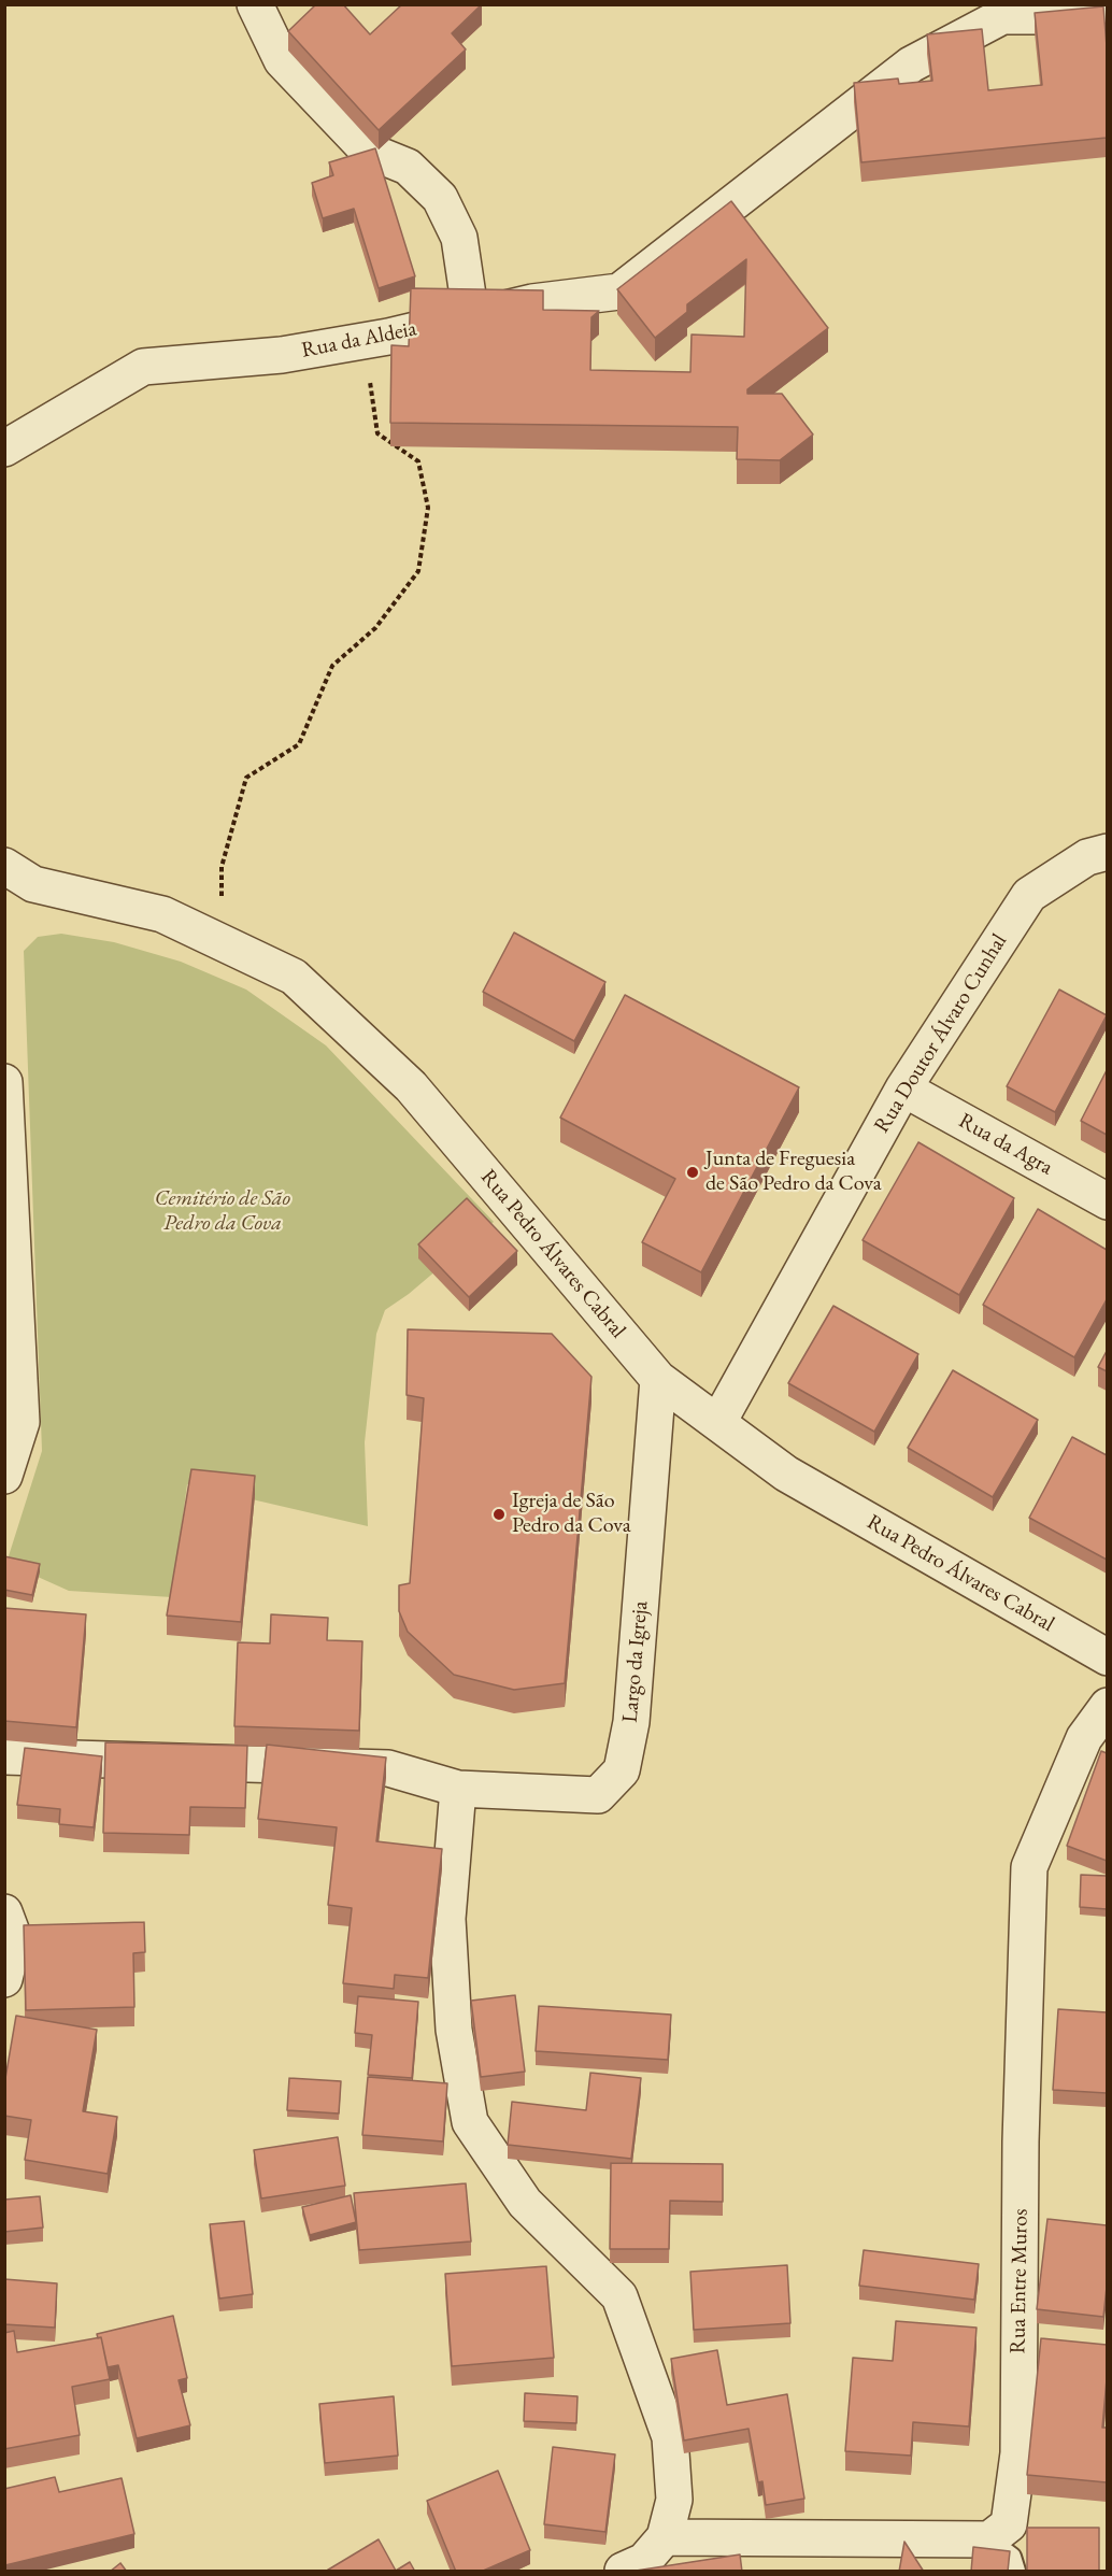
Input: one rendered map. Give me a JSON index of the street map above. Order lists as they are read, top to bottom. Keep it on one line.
{"streets":{"street":["Rua da Aldeia","Rua Doutor Álvaro Cunhal","Rua da Agra","Rua Pedro Álvares Cabral","Largo da Igreja","Rua Entre Muros"]},"crossings":[["Rua Doutor Álvaro Cunhal","Rua da Agra"],["Rua Doutor Álvaro Cunhal","Rua Pedro Álvares Cabral"],["Rua Pedro Álvares Cabral","Largo da Igreja"]],"parks":["Cemitério de São Pedro da Cova"],"places":["Junta de Freguesia de São Pedro da Cova","Igreja de São Pedro da Cova"]}
